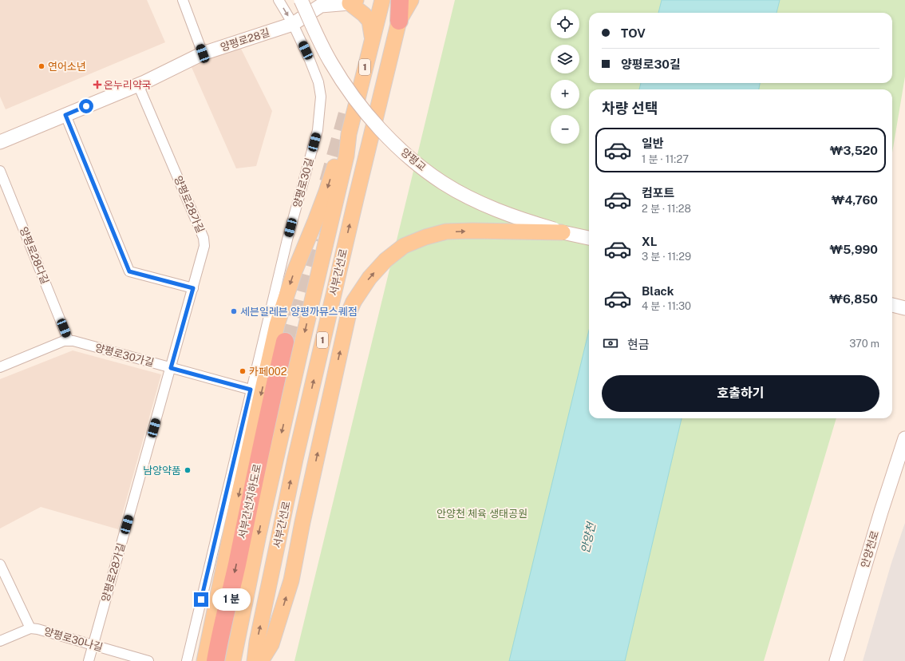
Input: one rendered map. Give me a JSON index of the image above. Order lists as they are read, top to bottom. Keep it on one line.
{"streets":{"highway":["서부간선지하도로"],"main road":["양평로28길","1","양평교","서부간선로","안양천로"],"street":["양평로30길","양평로28가길","양평로28다길","양평로30가길","양평로30나길"]},"crossings":[["양평로28길","양평로30길"],["양평로28길","양평로28가길"],["양평로30길","양평로30가길"],["양평로28가길","양평로30가길"],["양평로28가길","양평로30나길"],["양평로28다길","양평로30가길"]],"one_way":["서부간선지하도로"],"water":["안양천"],"parks":["안양천 체육 생태공원"],"places":{"other":["연어소년","세븐일레븐 양평까뮤스퀘점","카페002","남양약품"],"health":["온누리약국"]},"page":{"map_buttons":["+","−"],"banner":["TOV","양평로30길"],"heading":"차량 선택","list":[{"name":"일반","note":"1 분 · 11:27","value":"₩3,520"},{"name":"컴포트","note":"2 분 · 11:28","value":"₩4,760"},{"name":"XL","note":"3 분 · 11:29","value":"₩5,990"},{"name":"Black","note":"4 분 · 11:30","value":"₩6,850"}],"pay":["현금","370 m"],"buttons":"호출하기","bubble":"1 분"}}
